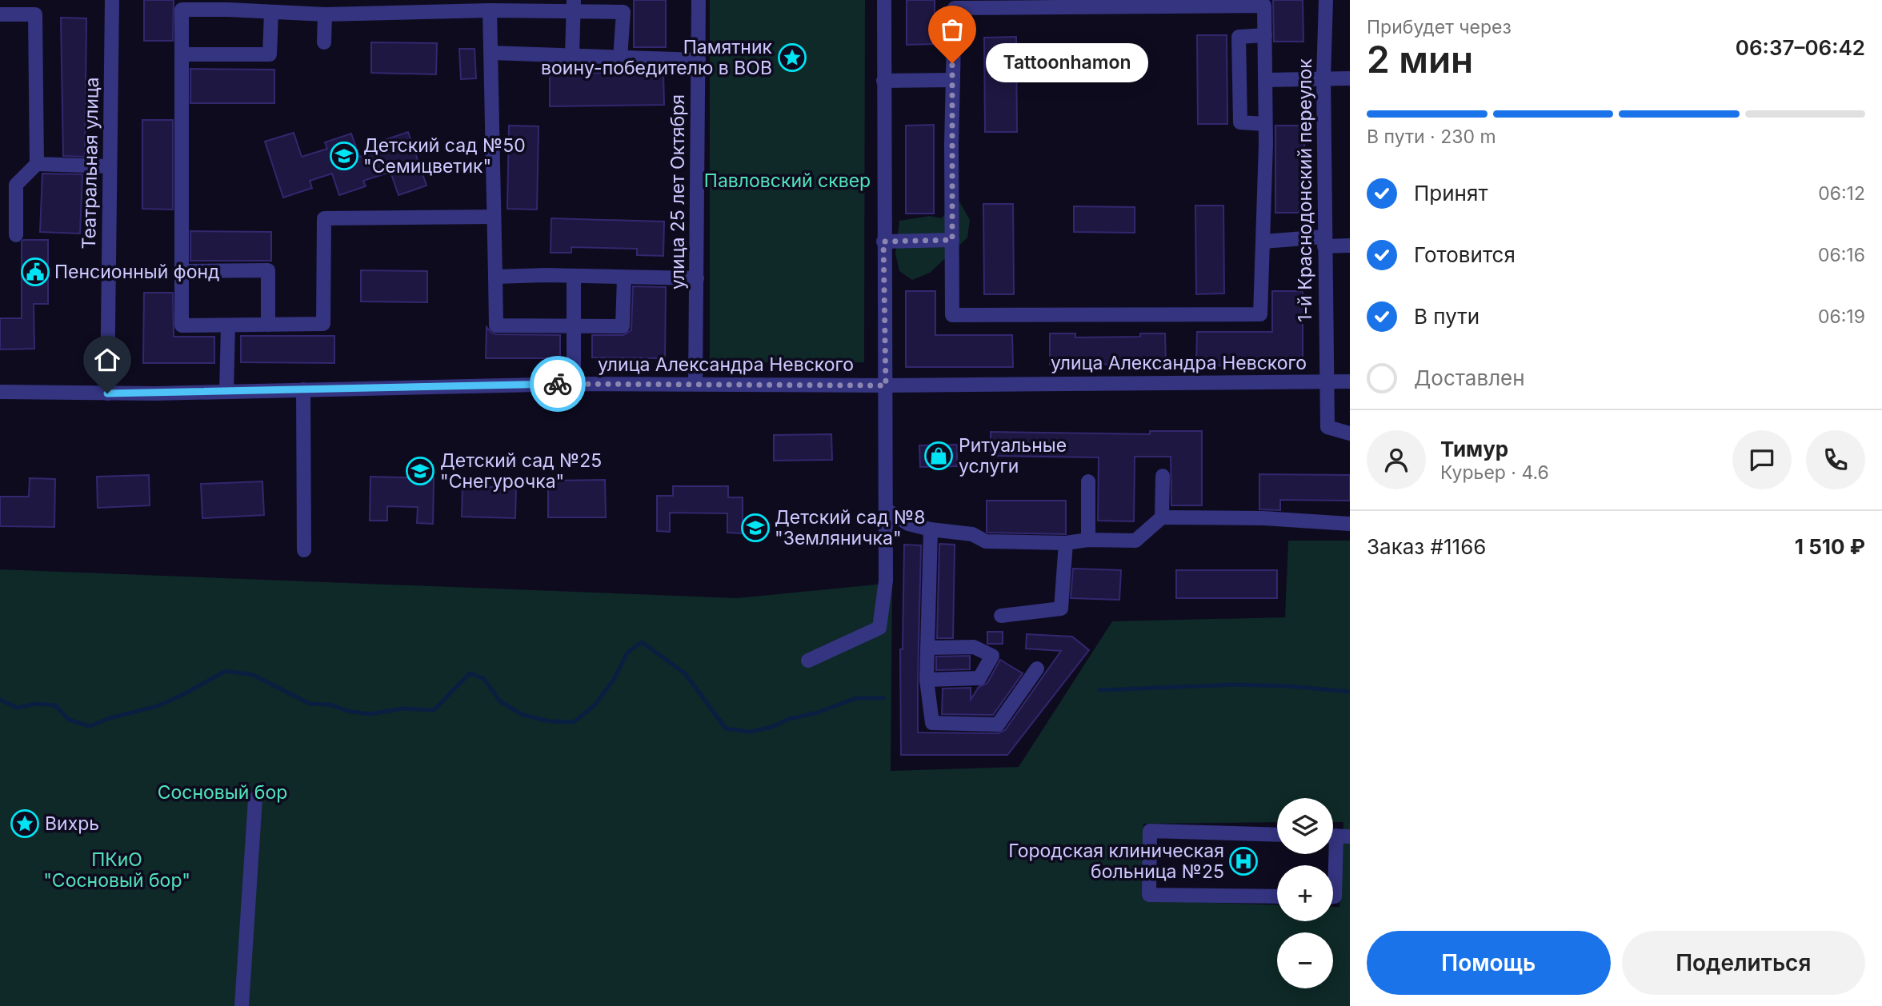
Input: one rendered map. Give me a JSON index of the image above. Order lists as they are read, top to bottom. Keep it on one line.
{"streets":{"street":["Театральная улица","1-й Краснодонский переулок","улица 25 лет Октября","улица Александра Невского"]},"crossings":[["Театральная улица","улица Александра Невского"],["1-й Краснодонский переулок","улица Александра Невского"],["улица 25 лет Октября","улица Александра Невского"]],"parks":["Павловский сквер","Сосновый бор","ПКиО \"Сосновый бор\""],"places":{"place":["Памятник воину-победителю в ВОВ","Вихрь"],"other":["Tattoonhamon"],"school or university":["Детский сад №50 \"Семицветик\"","Детский сад №25 \"Снегурочка\"","Детский сад №8 \"Земляничка\""],"public building":["Пенсионный фонд"],"shop":["Ритуальные услуги"],"hospital":["Городская клиническая больница №25"]},"page":{"heading":["2 мин","Прибудет через","06:37–06:42"],"panel":["Тимур","Курьер · 4.6","Заказ #1166","1 510 ₽"],"bubble":"Tattoonhamon","bar":"В пути · 230 m","list":[["Принят","06:12"],["Готовится","06:16"],["В пути","06:19"],"Доставлен"],"map_buttons":["+","−"],"buttons":["Помощь","Поделиться"]}}
